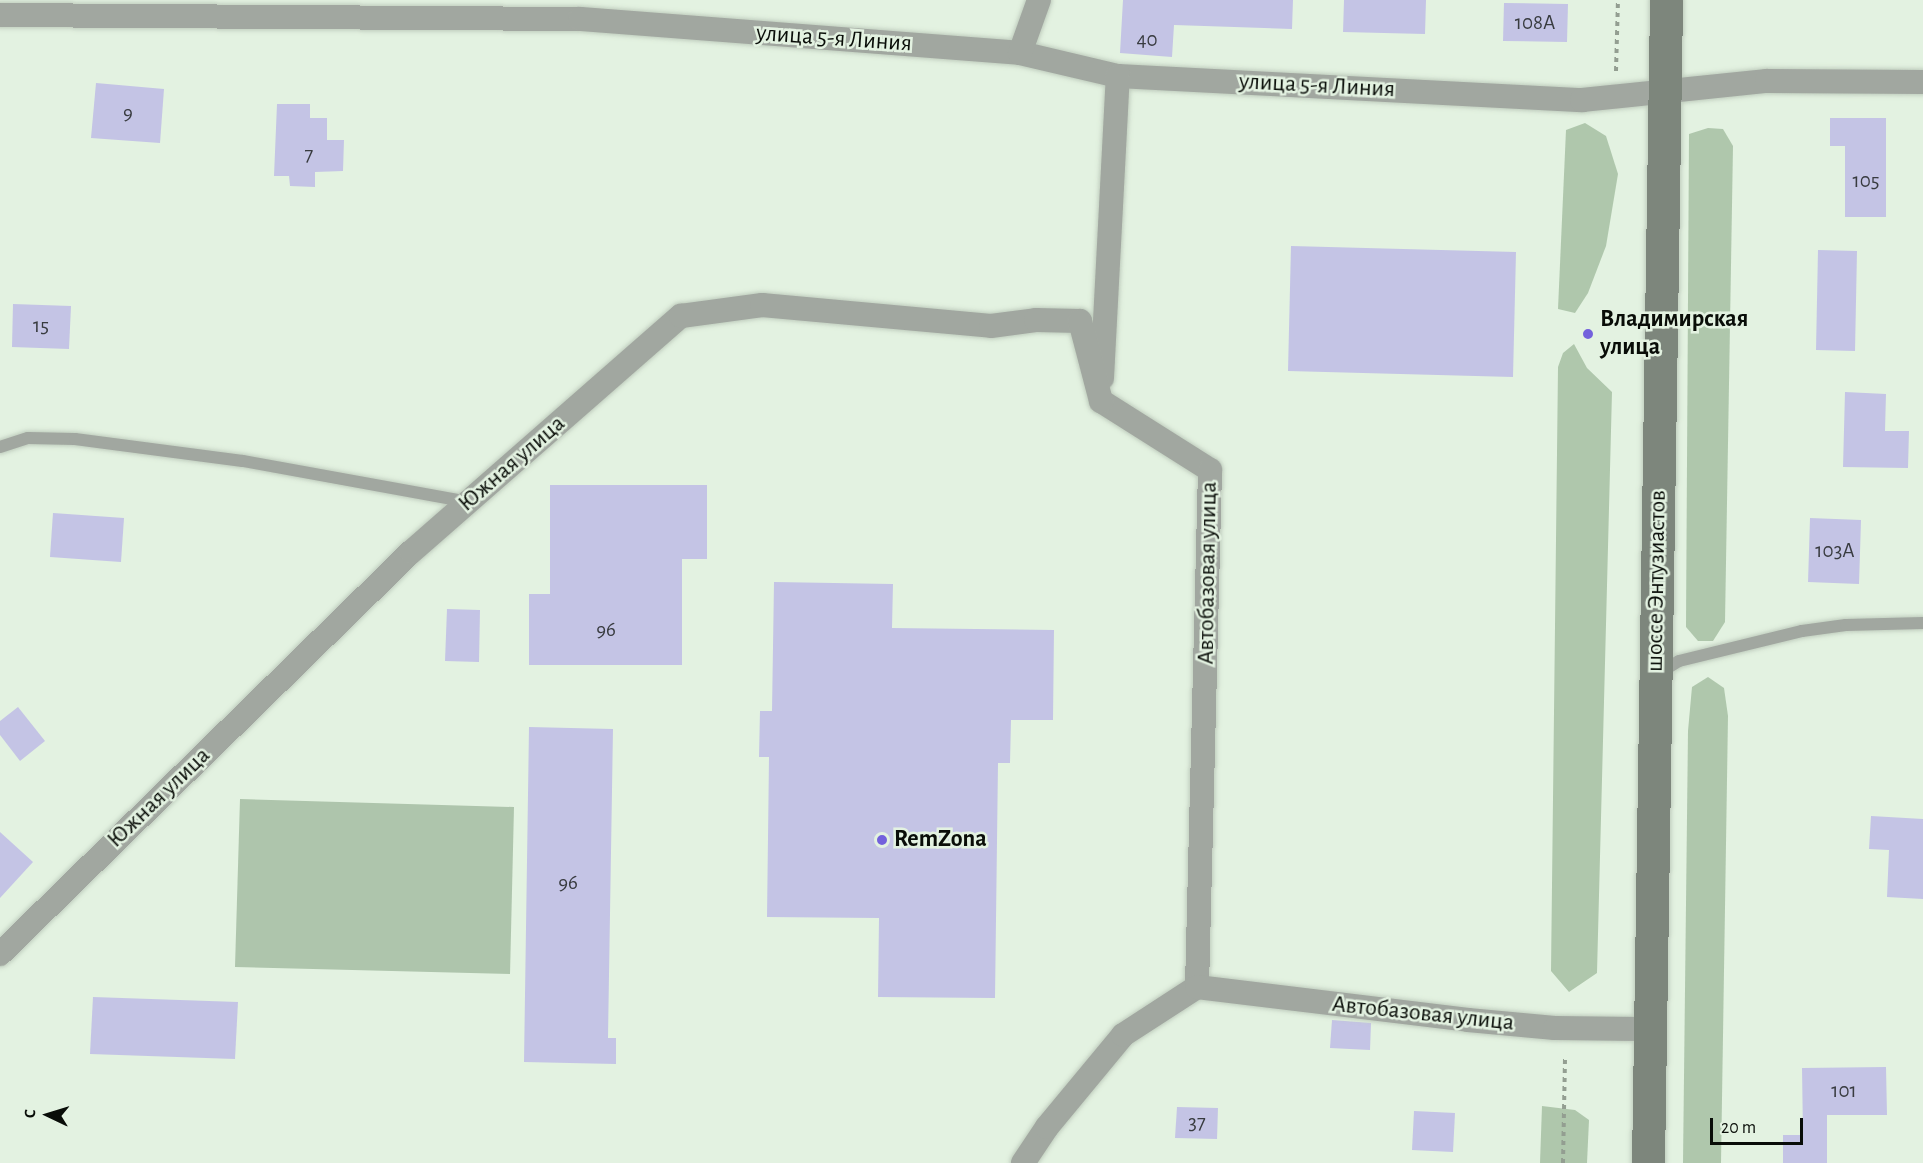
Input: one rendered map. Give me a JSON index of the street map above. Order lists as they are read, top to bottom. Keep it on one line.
{"streets":{"main road":["шоссе Энтузиастов"],"street":["улица 5-я Линия","Южная улица","Автобазовая улица"]},"crossings":[["улица 5-я Линия","шоссе Энтузиастов"],["Южная улица","Автобазовая улица"],["Автобазовая улица","шоссе Энтузиастов"]],"places":["Владимирская улица","RemZona"],"house_numbers":["108А","40","9","7","105","15","103А","96","96","101","37"],"scale_bar":"20 m","north":"left"}
